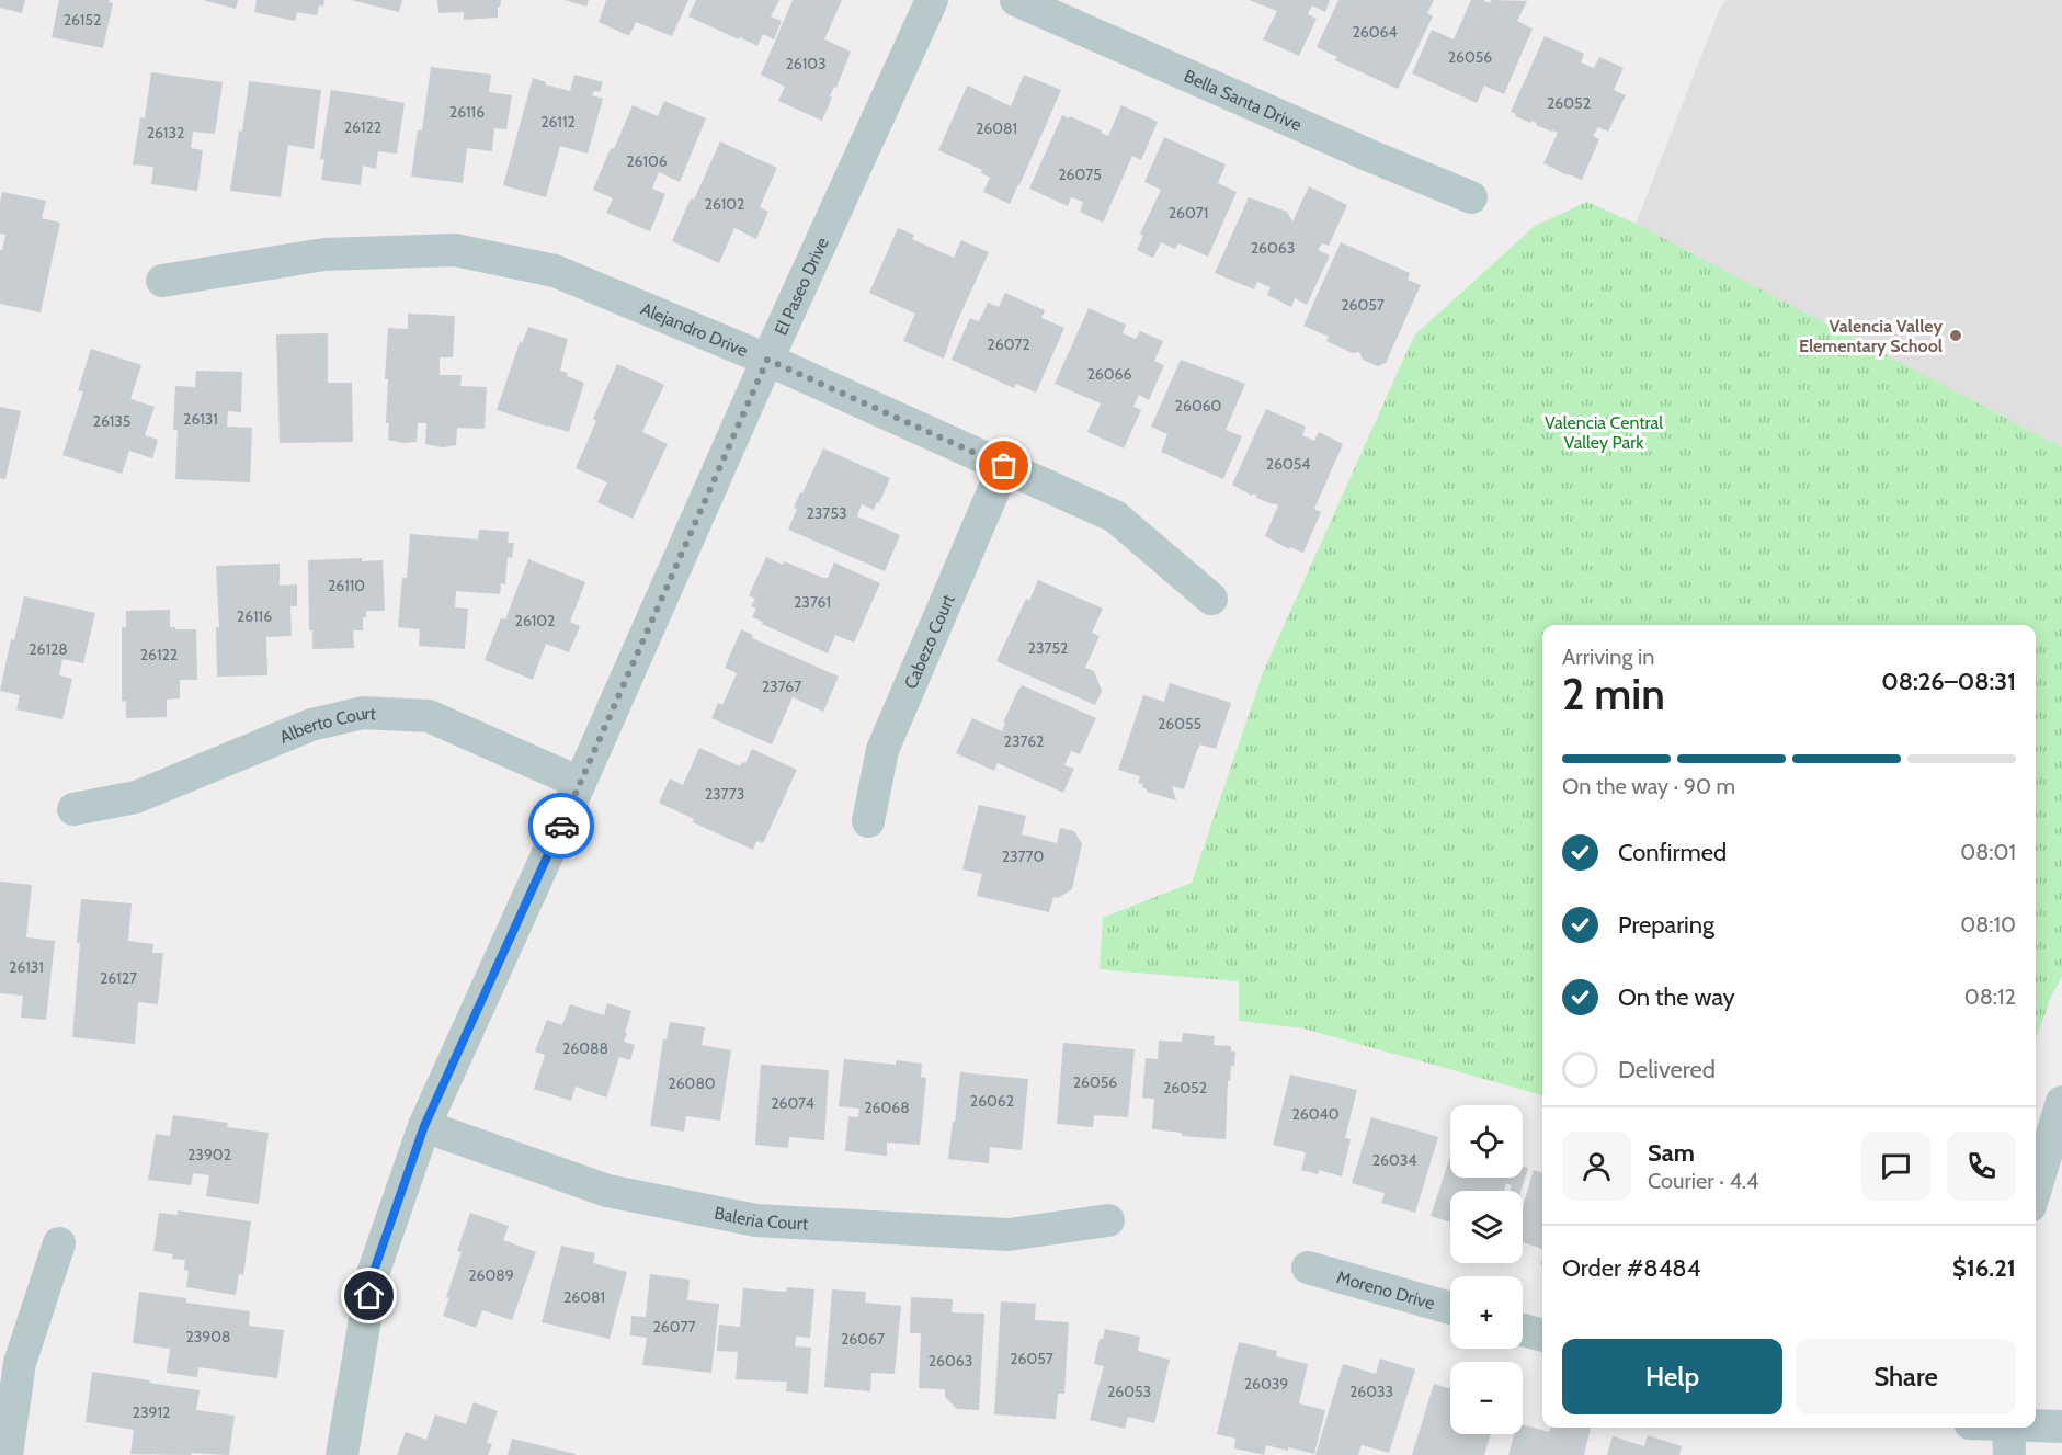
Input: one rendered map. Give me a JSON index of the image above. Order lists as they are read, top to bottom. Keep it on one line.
{"streets":{"street":["Bella Santa Drive","El Paseo Drive","Alejandro Drive","Cabezo Court","Alberto Court","Baleria Court","Moreno Drive"]},"crossings":[["El Paseo Drive","Alejandro Drive"],["El Paseo Drive","Alberto Court"],["El Paseo Drive","Baleria Court"],["Alejandro Drive","Cabezo Court"]],"parks":["Valencia Central Valley Park"],"places":["Valencia Valley Elementary School"],"house_numbers":["26152","26064","26056","26103","26052","26116","26112","26122","26081","26132","26106","26075","26102","26071","26063","26057","26072","26066","26060","26131","26135","26054","23753","26110","23761","26116","26102","23752","26128","26122","23767","26055","23762","23773","23770","26131","26127","26088","26056","26080","26052","26062","26074","26068","26040","23902","26034","26089","26081","26077","23908","26067","26057","26063","26039","26053","26033","23912"],"page":{"heading":["2 min","Arriving in","08:26–08:31"],"panel":["Sam","Courier · 4.4","Order #8484","$16.21"],"bar":"On the way · 90 m","list":[["Confirmed","08:01"],["Preparing","08:10"],["On the way","08:12"],"Delivered"],"map_buttons":["+","−"],"buttons":["Help","Share"]}}
